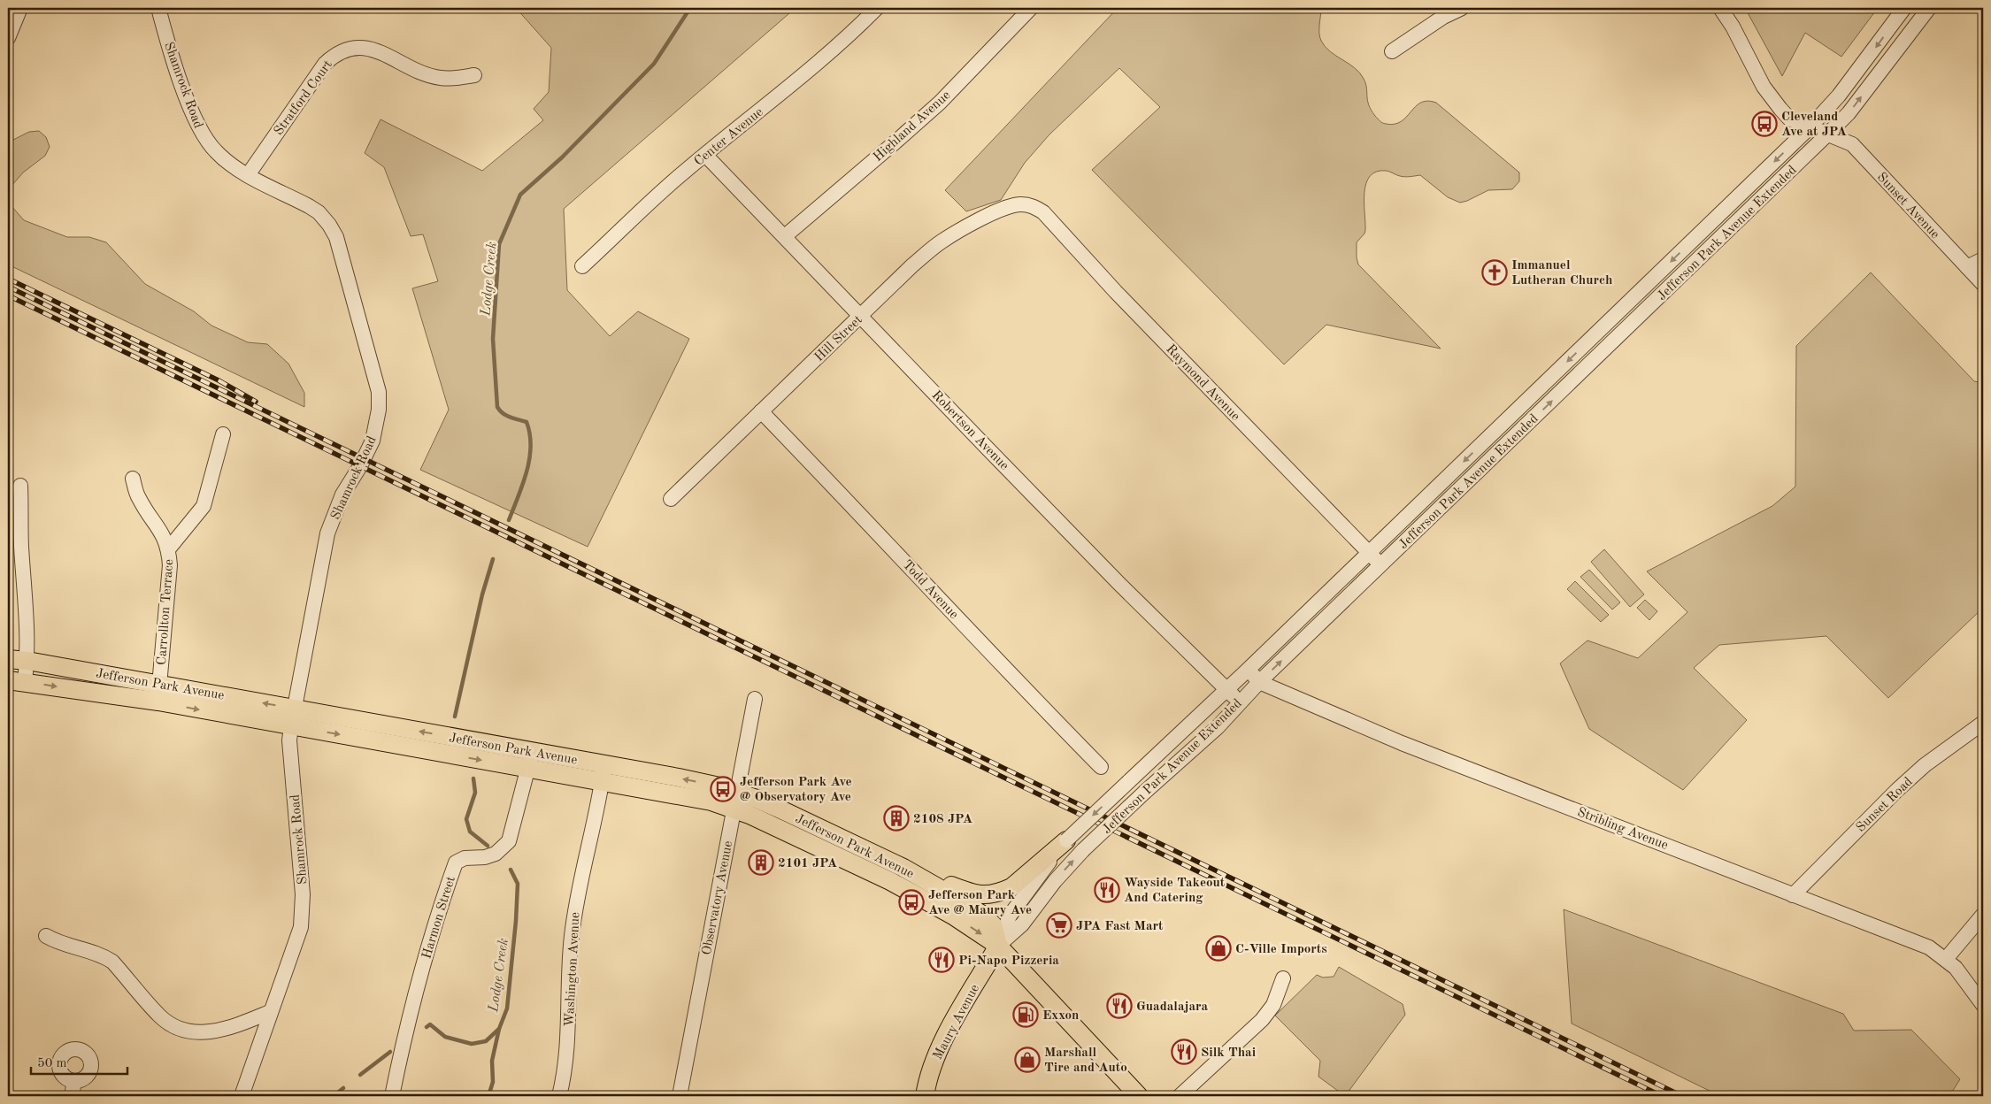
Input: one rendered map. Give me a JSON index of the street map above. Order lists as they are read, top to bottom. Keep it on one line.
{"streets":{"main road":["Jefferson Park Avenue","Maury Avenue"],"street":["Shamrock Road","Stratford Court","Highland Avenue","Center Avenue","Sunset Avenue","Jefferson Park Avenue Extended","Hill Street","Raymond Avenue","Robertson Avenue","Todd Avenue","Carrollton Terrace","Sunset Road","Stribling Avenue","Observatory Avenue","Harmon Street","Washington Avenue"]},"crossings":[["Shamrock Road","Stratford Court"],["Shamrock Road","Jefferson Park Avenue"],["Highland Avenue","Robertson Avenue"],["Center Avenue","Robertson Avenue"],["Sunset Avenue","Jefferson Park Avenue Extended"],["Jefferson Park Avenue Extended","Raymond Avenue"],["Jefferson Park Avenue Extended","Robertson Avenue"],["Jefferson Park Avenue Extended","Jefferson Park Avenue"],["Jefferson Park Avenue Extended","Stribling Avenue"],["Jefferson Park Avenue Extended","Maury Avenue"],["Hill Street","Raymond Avenue"],["Hill Street","Robertson Avenue"],["Hill Street","Todd Avenue"],["Carrollton Terrace","Jefferson Park Avenue"],["Jefferson Park Avenue","Observatory Avenue"],["Jefferson Park Avenue","Harmon Street"],["Jefferson Park Avenue","Washington Avenue"],["Jefferson Park Avenue","Maury Avenue"],["Sunset Road","Stribling Avenue"]],"water":["Lodge Creek"],"places":{"bus stop":["Cleveland Ave at JPA","Jefferson Park Ave @ Observatory Ave","Jefferson Park Ave @ Maury Ave"],"church":["Immanuel Lutheran Church"],"building":["2108 JPA","2101 JPA"],"restaurant":["Wayside Takeout And Catering","Pi-Napo Pizzeria","Guadalajara","Silk Thai"],"supermarket":["JPA Fast Mart"],"shop":["C-Ville Imports","Marshall Tire and Auto"],"fuel station":["Exxon"]},"scale_bar":"50 m"}
